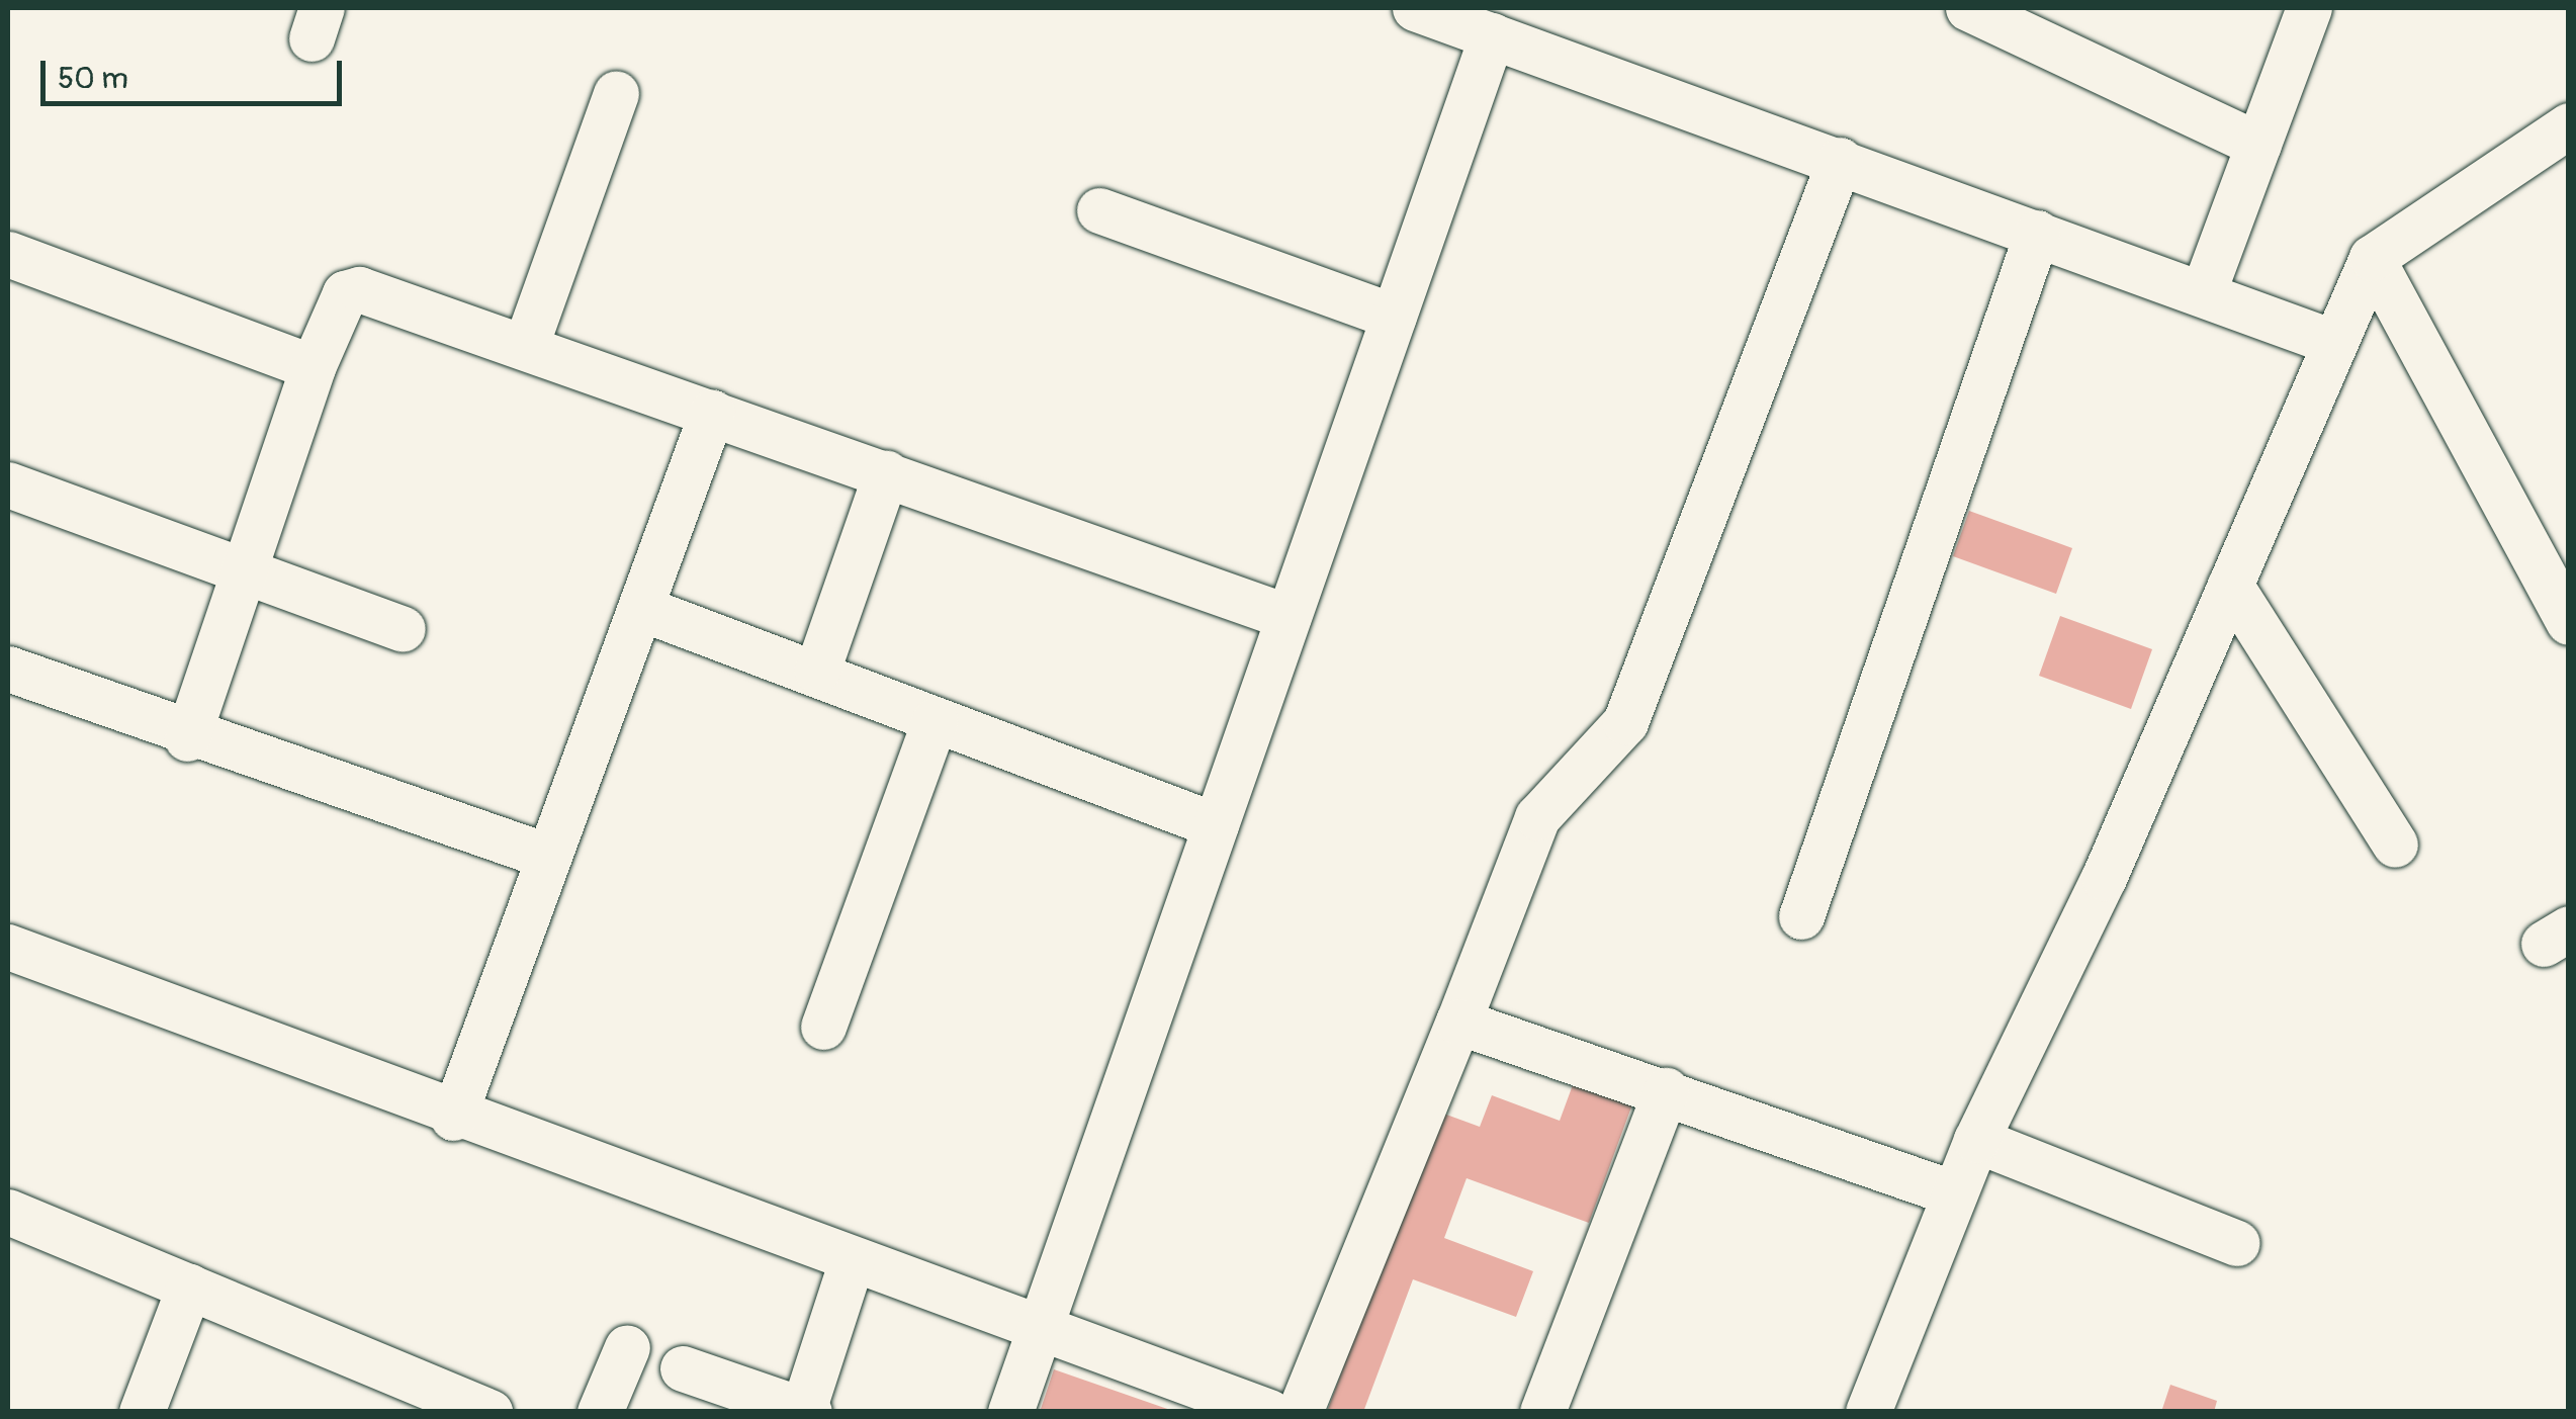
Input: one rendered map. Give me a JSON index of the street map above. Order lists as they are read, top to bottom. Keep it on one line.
{"scale_bar":"50 m"}
